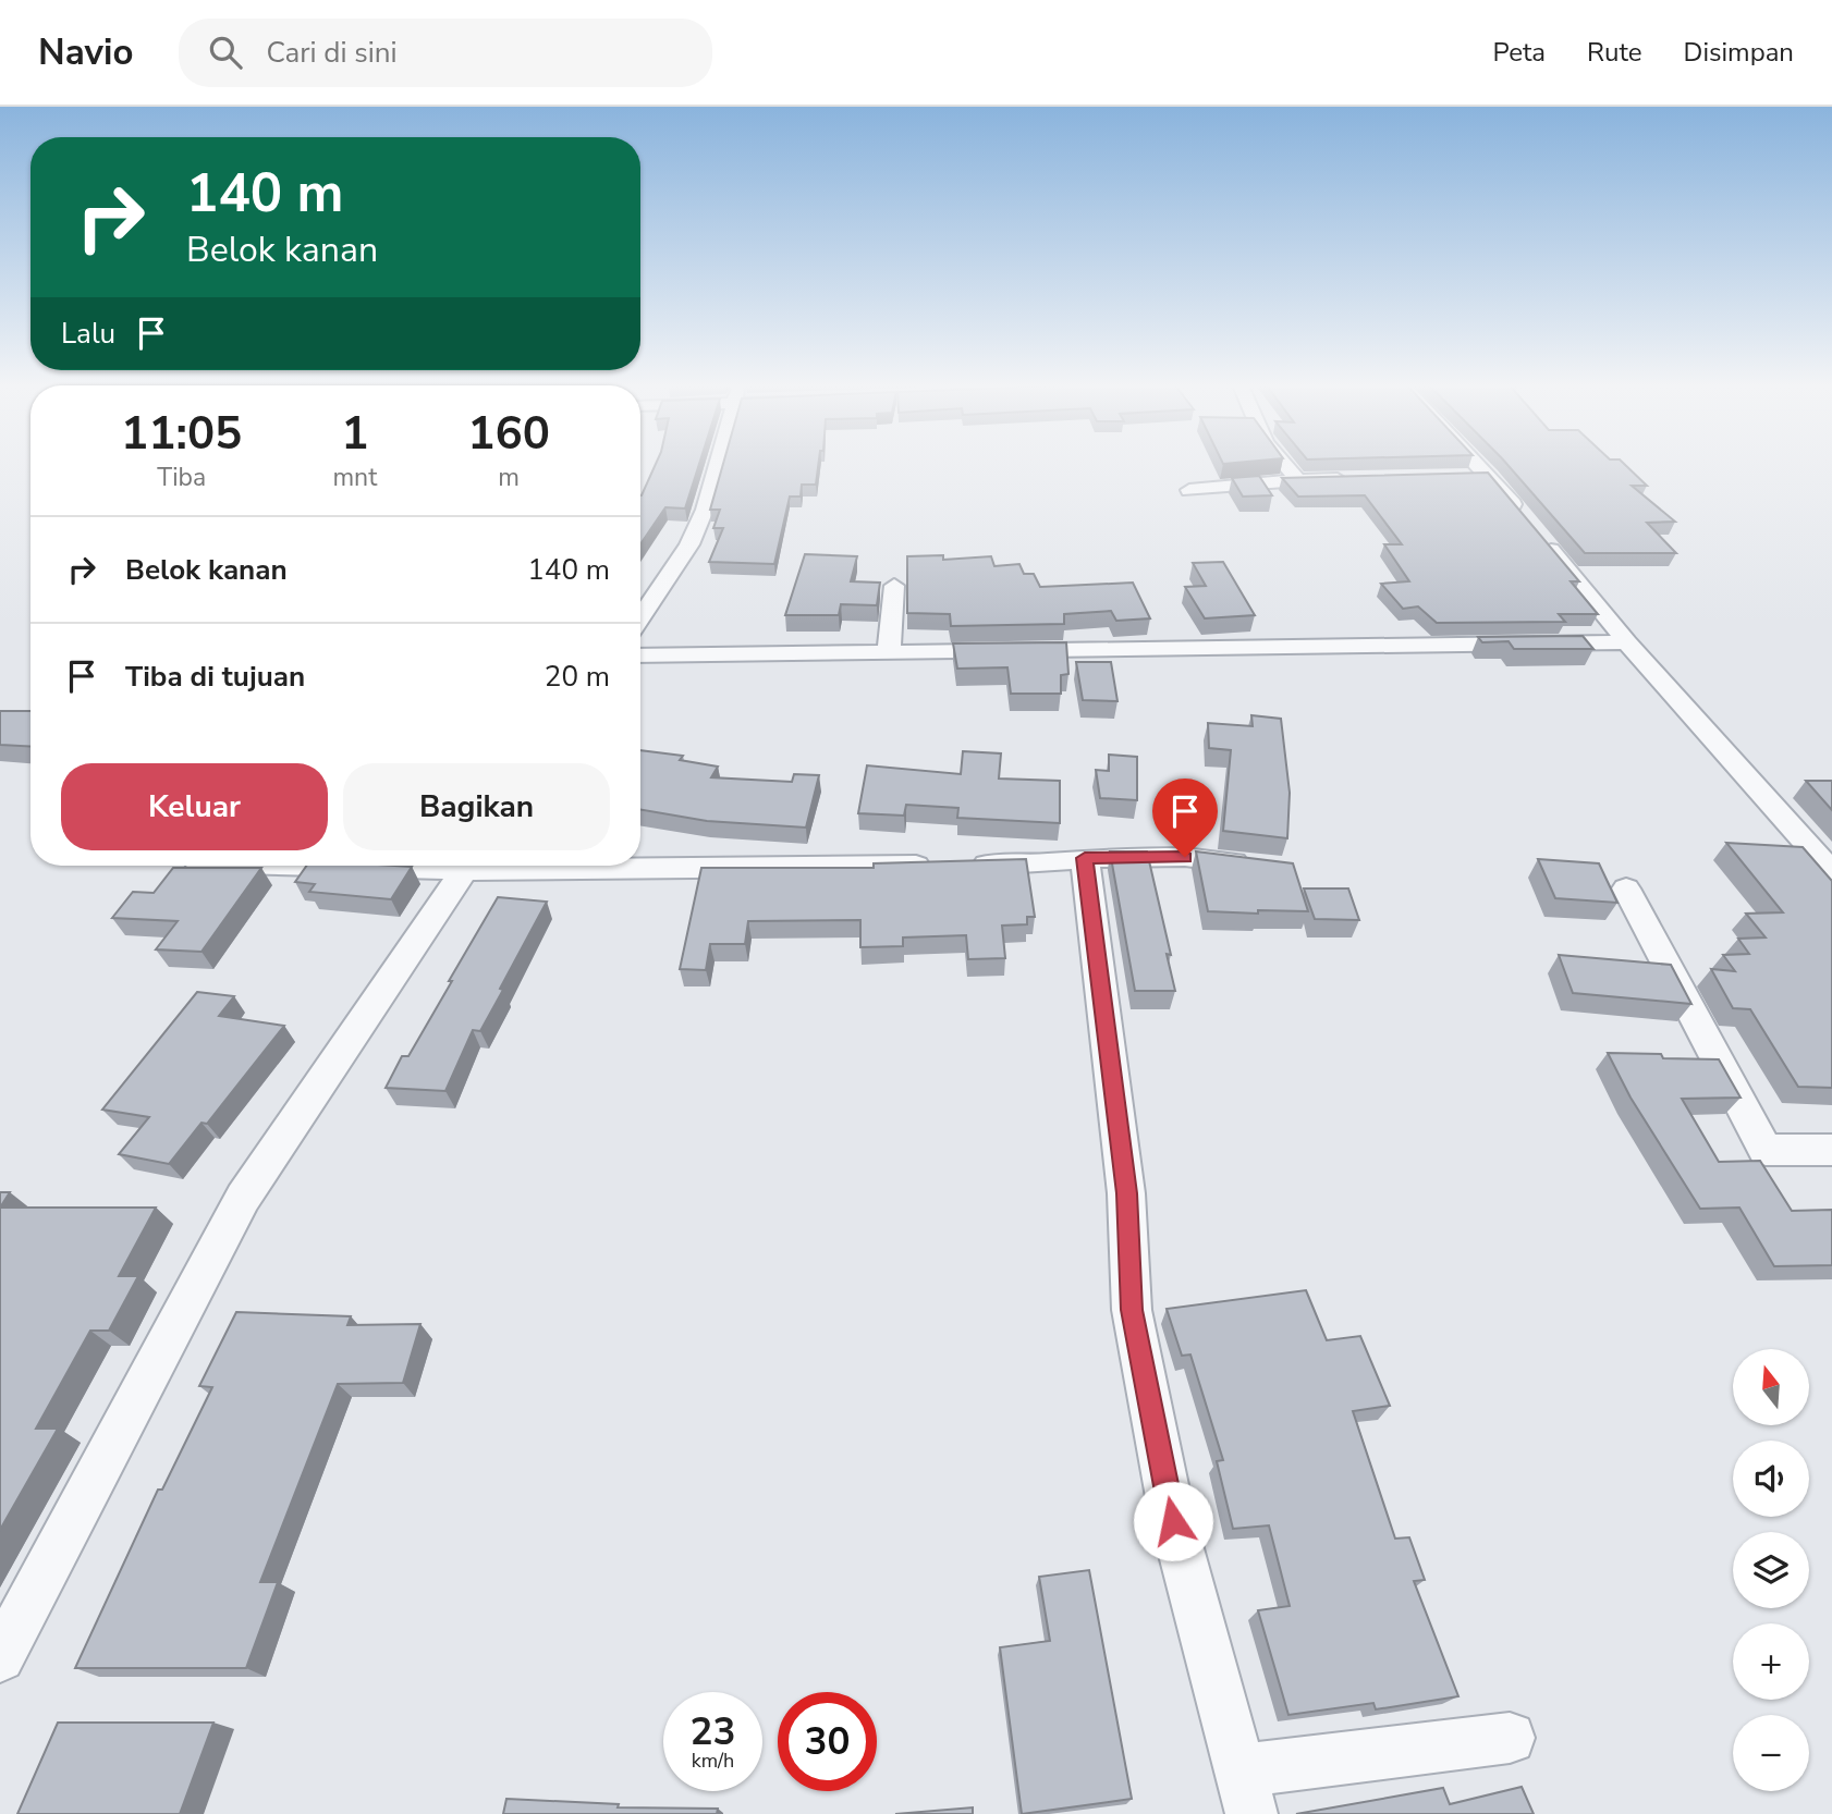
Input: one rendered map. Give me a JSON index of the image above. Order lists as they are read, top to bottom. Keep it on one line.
{"north":"top","page":{"header":"Navio","search":"Cari di sini","nav":["Peta","Rute","Disimpan"],"turn":["140 m","Belok kanan"],"then":"Lalu","eta":["11:05","Tiba","1","mnt","160","m"],"list":[{"name":"Belok kanan","value":"140 m"},{"name":"Tiba di tujuan","value":"20 m"}],"buttons":["Keluar","Bagikan"],"map_buttons":["+","−"],"speed":"23 km/h","limit":"30"}}
